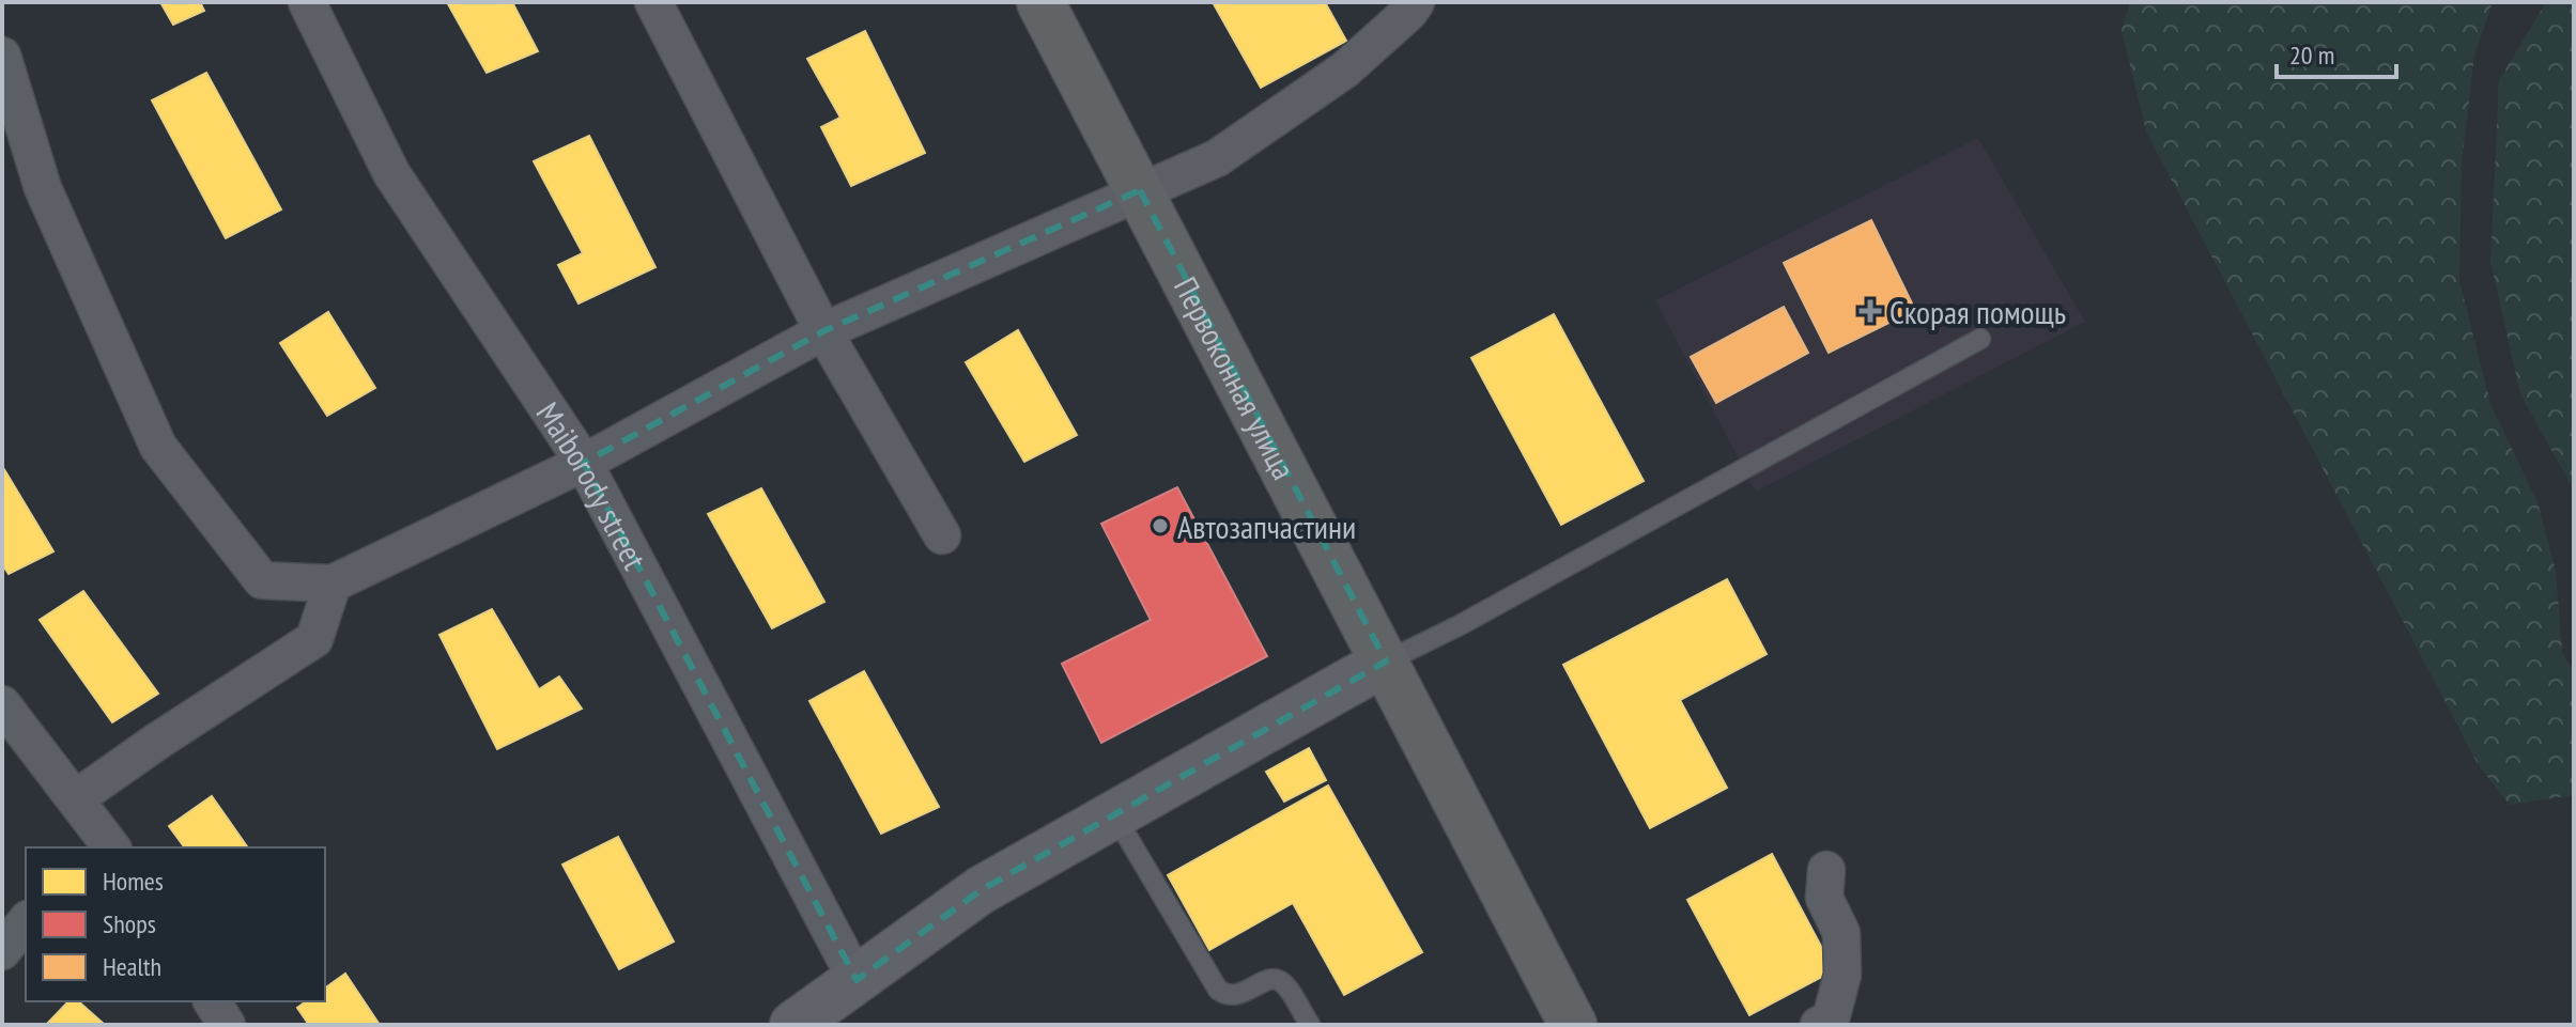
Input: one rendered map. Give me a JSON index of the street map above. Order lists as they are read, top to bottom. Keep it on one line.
{"streets":{"highway":["Первоконная улица"],"street":["Maiborody street"]},"places":{"health":["Скорая помощь"],"other":["Автозапчастини"]},"legend":["Homes","Shops","Health"],"scale_bar":"20 m"}
